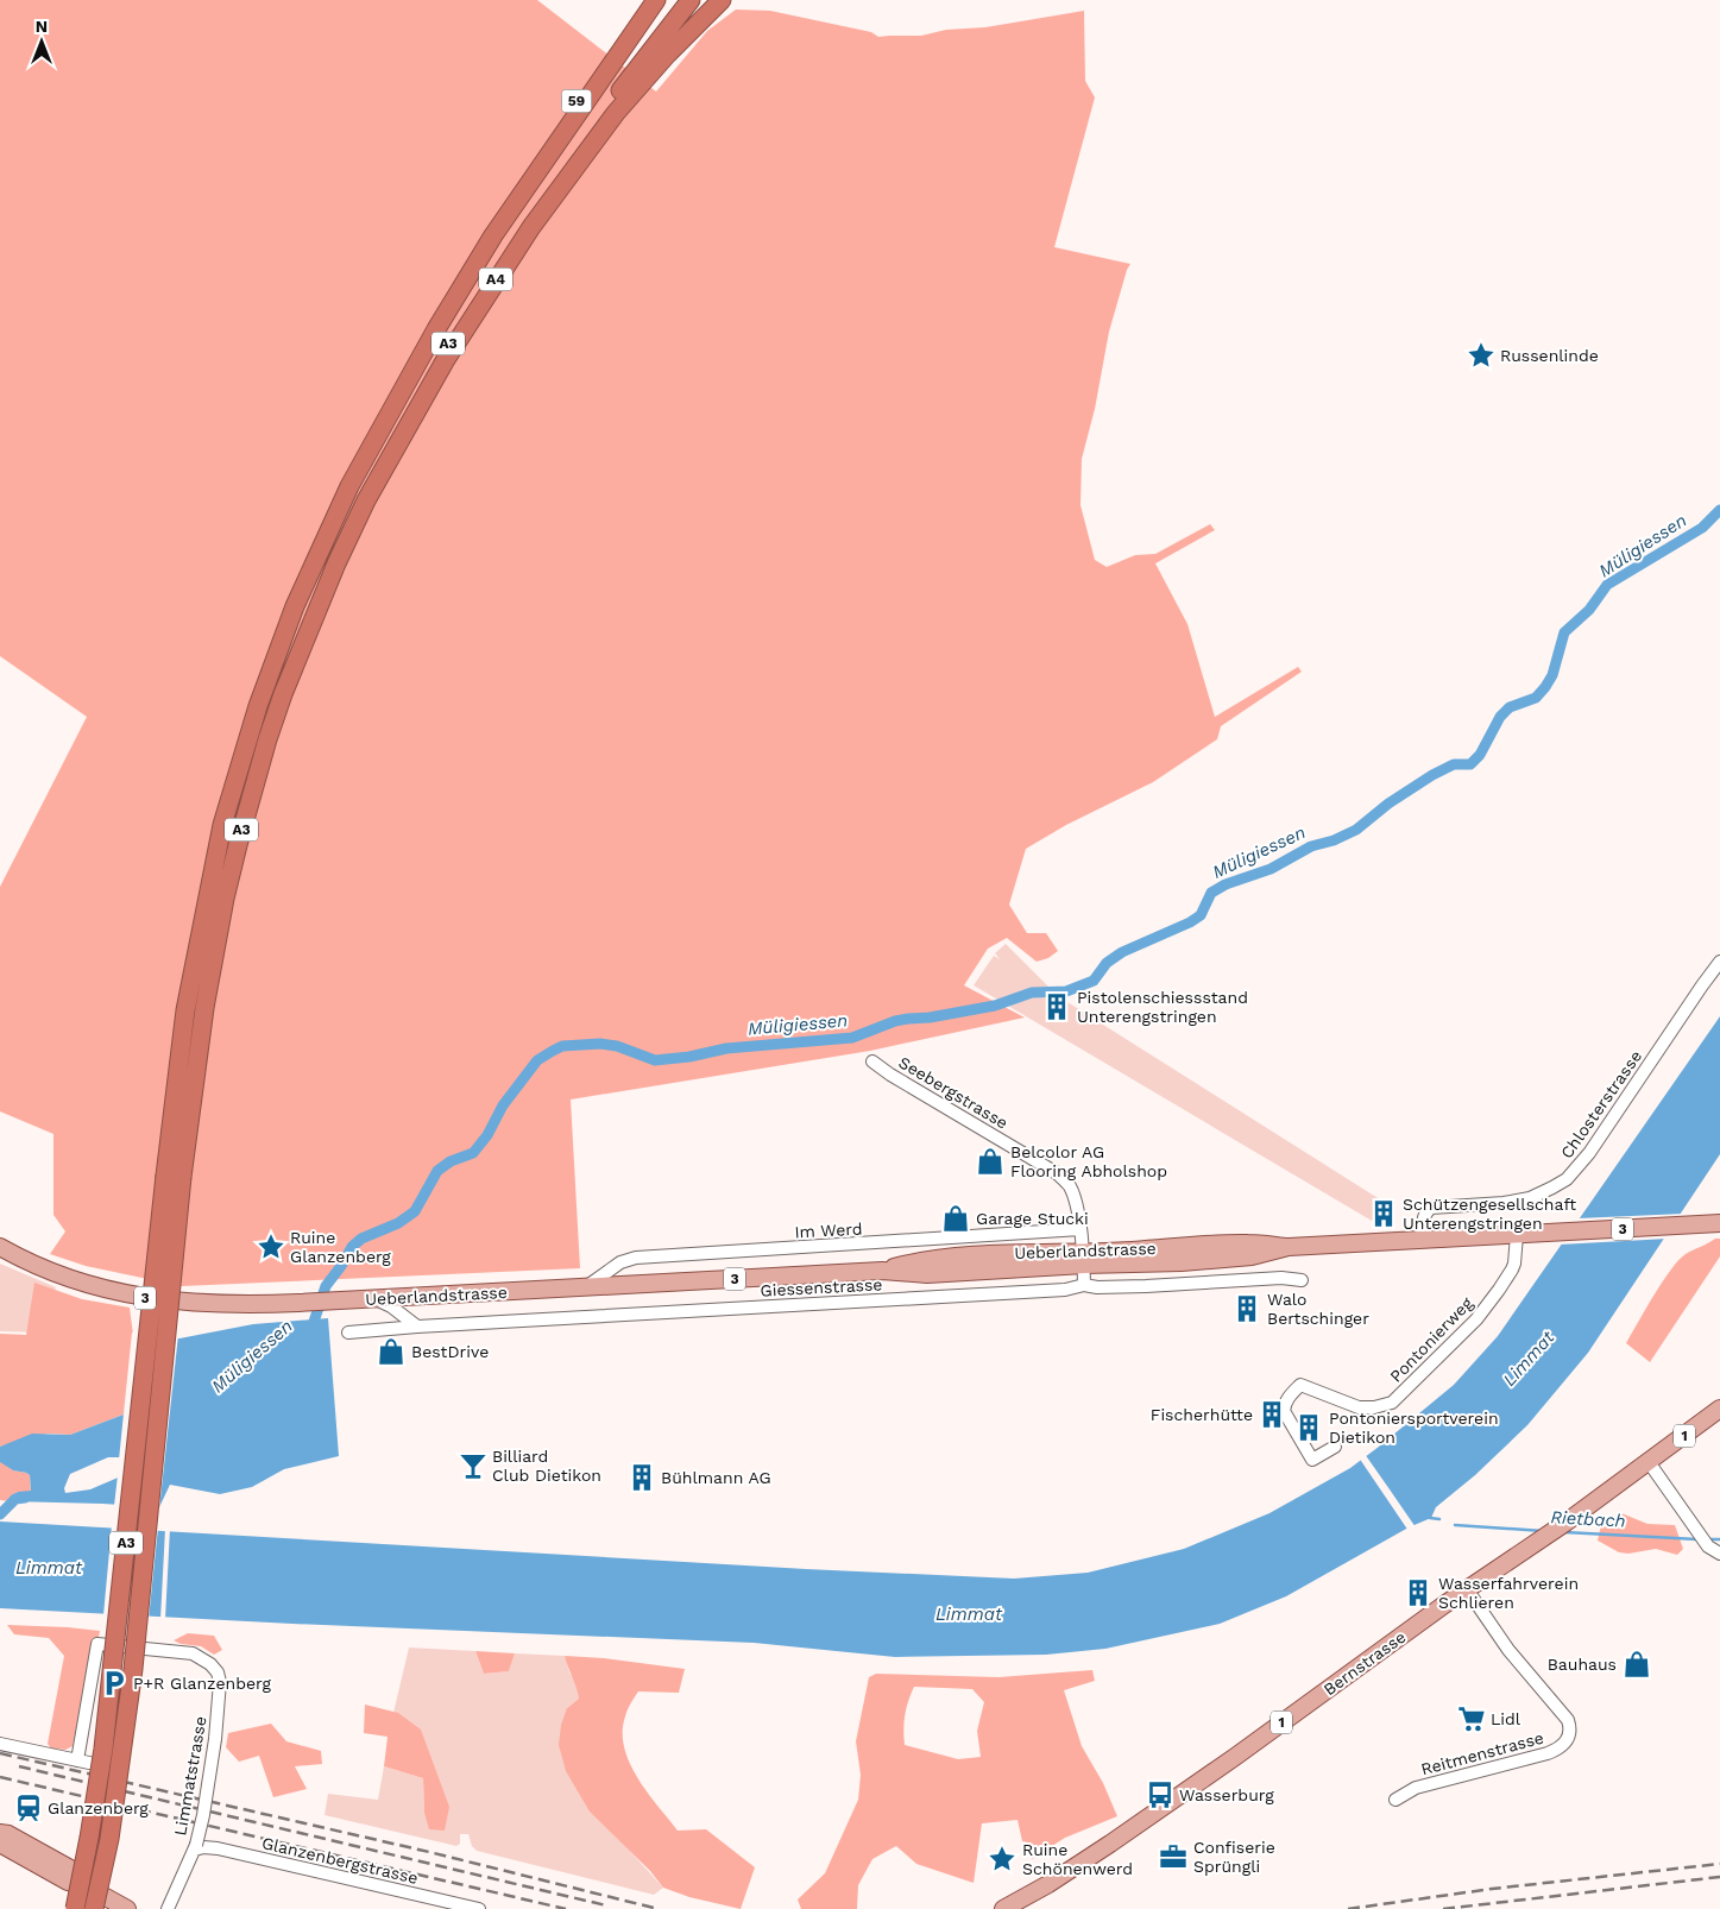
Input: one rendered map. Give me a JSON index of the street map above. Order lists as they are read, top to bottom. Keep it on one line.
{"streets":{"highway":["59","A4","A3"],"main road":["3","Ueberlandstrasse","1","Bernstrasse"],"street":["Seebergstrasse","Chlosterstrasse","Im Werd","Giessenstrasse","Pontonierweg","Reitmenstrasse","Limmatstrasse","Glanzenbergstrasse"]},"crossings":[["59","A3"],["A4","A3"],["Seebergstrasse","Im Werd"],["Seebergstrasse","Ueberlandstrasse"],["Chlosterstrasse","Ueberlandstrasse"],["Im Werd","Ueberlandstrasse"],["Ueberlandstrasse","Pontonierweg"],["Bernstrasse","Reitmenstrasse"],["Limmatstrasse","Glanzenbergstrasse"]],"water":["Müligiessen","Limmat","Rietbach"],"places":{"place":["Russenlinde","Ruine Glanzenberg","Ruine Schönenwerd"],"building":["Pistolenschiessstand Unterengstringen","Schützengesellschaft Unterengstringen","Walo Bertschinger","Fischerhütte","Pontoniersportverein Dietikon","Bühlmann AG","Wasserfahrverein Schlieren"],"shop":["Belcolor AG Flooring Abholshop","Garage Stucki","BestDrive","Bauhaus"],"bar":["Billiard Club Dietikon"],"parking":["P+R Glanzenberg"],"supermarket":["Lidl"],"bus stop":["Wasserburg"],"station":["Glanzenberg"],"office":["Confiserie Sprüngli"]},"north":"top"}
